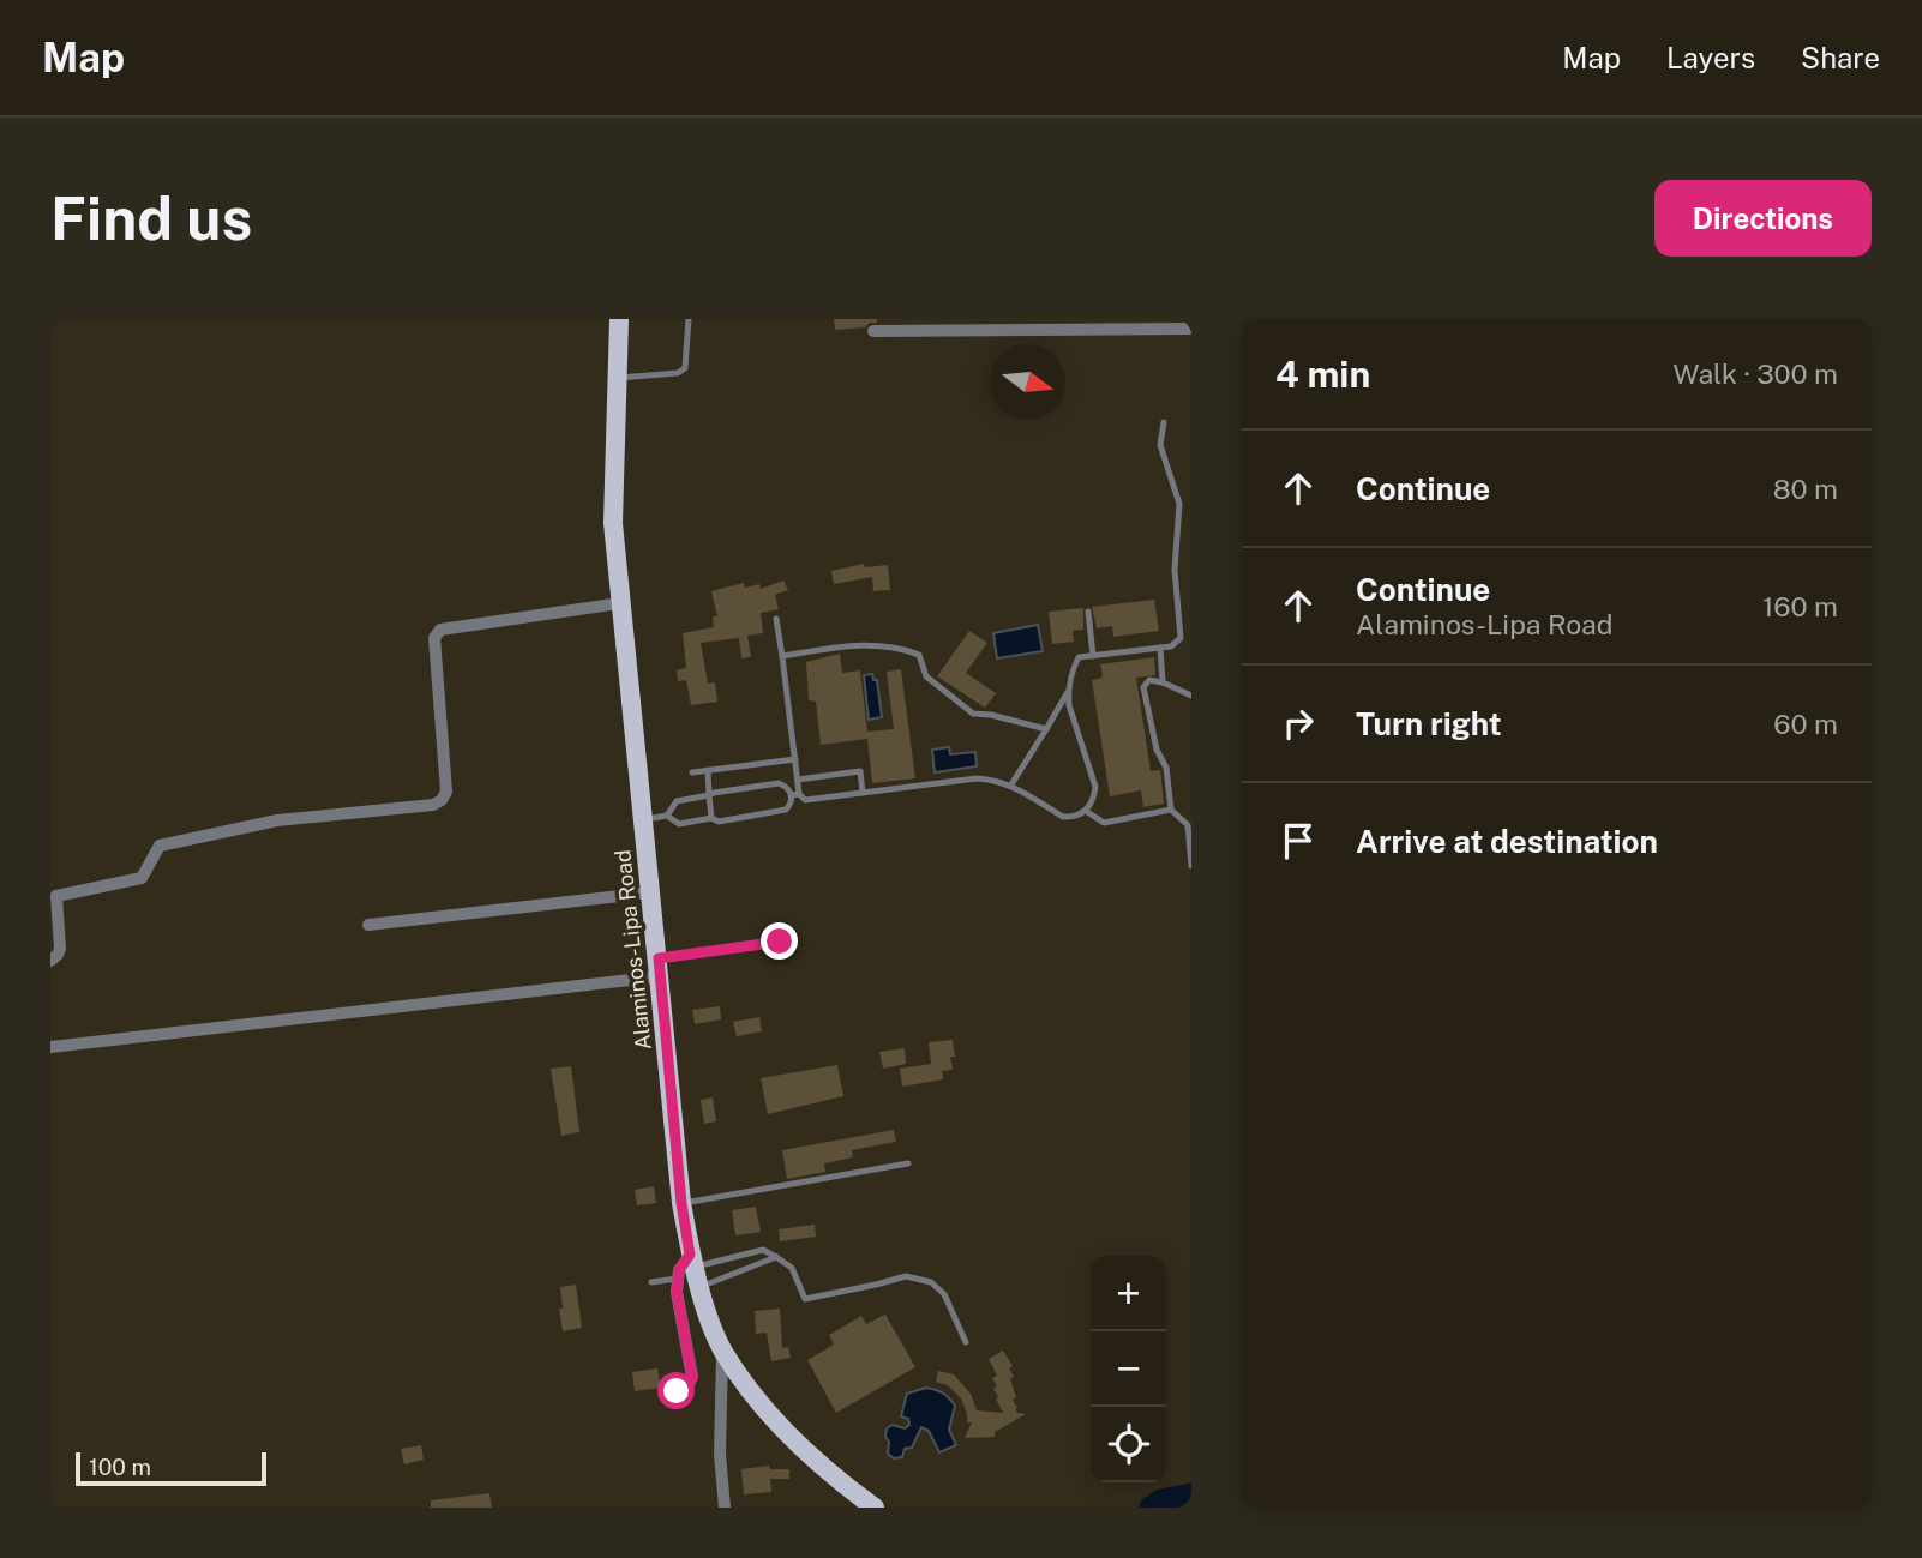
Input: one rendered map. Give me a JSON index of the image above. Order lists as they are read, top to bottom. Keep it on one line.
{"streets":{"main road":["Alaminos-Lipa Road"]},"scale_bar":"100 m","north":"right","page":{"header":"Map","nav":["Map","Layers","Share"],"buttons":"Directions","title":"Find us","heading":["4 min","Walk · 300 m"],"list":[["Continue","80 m"],["Continue","Alaminos-Lipa Road","160 m"],["Turn right","60 m"],"Arrive at destination"],"map_buttons":["+","−"],"scale":"100 m"}}
